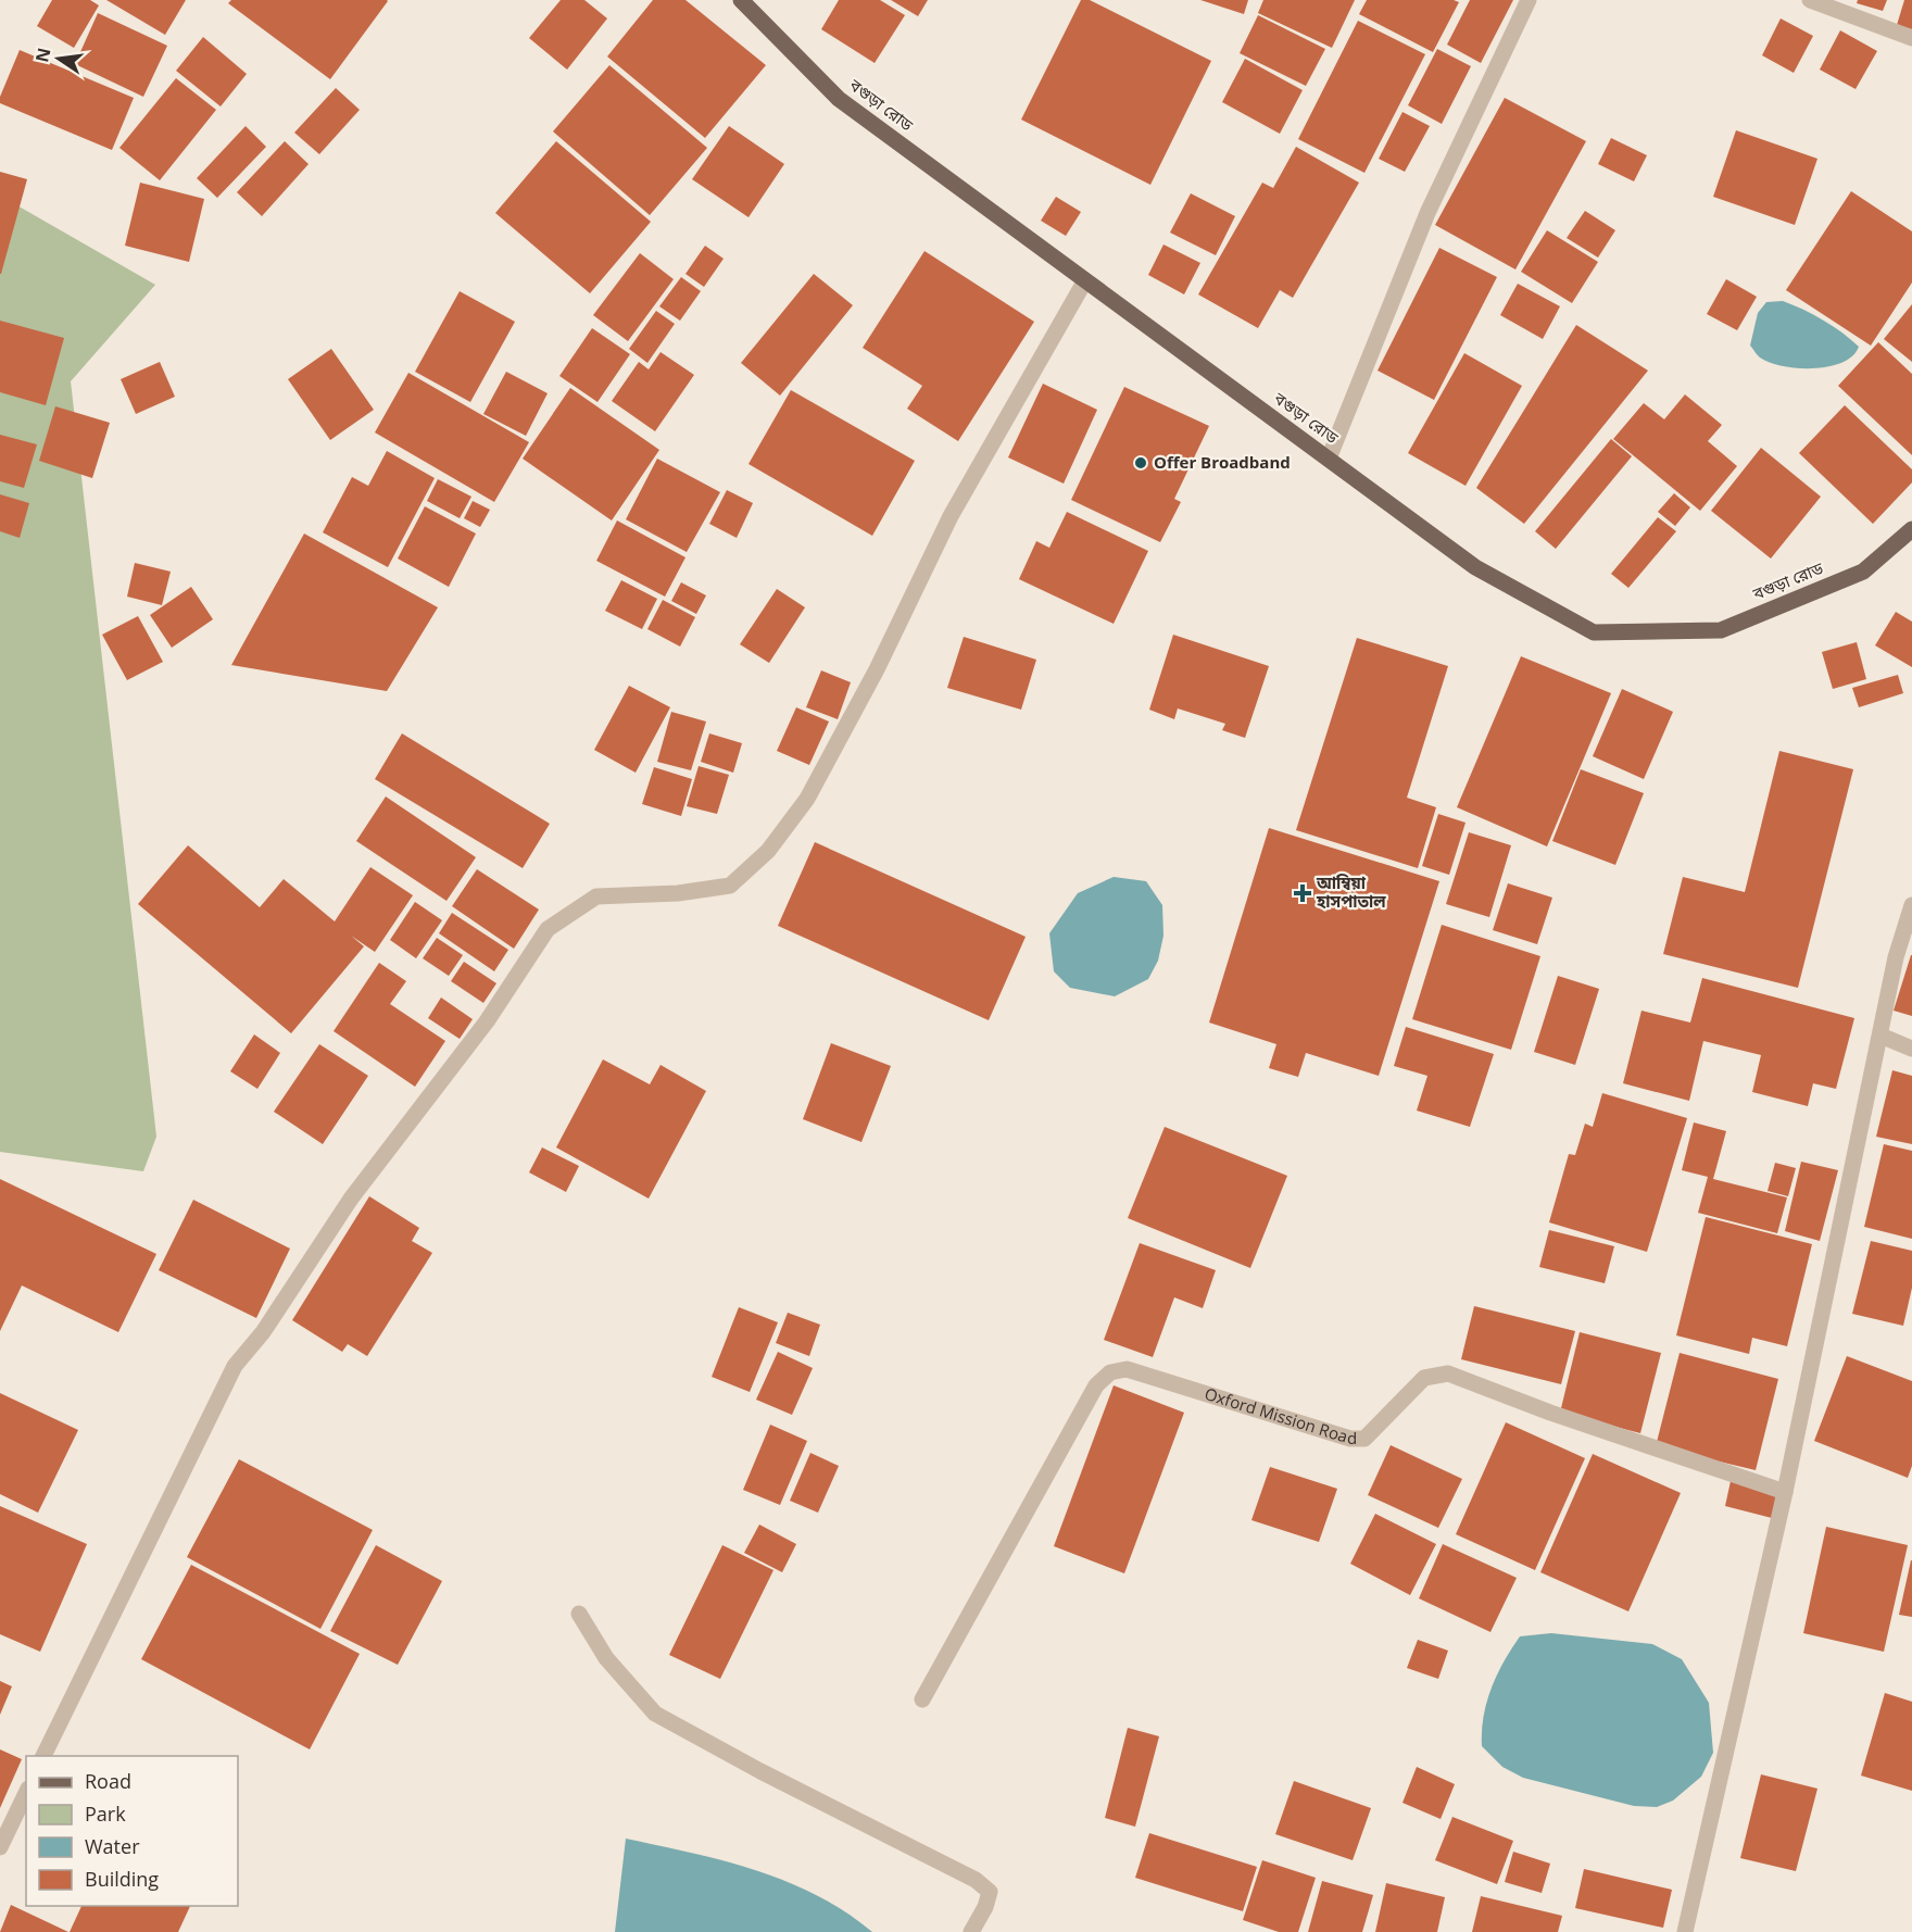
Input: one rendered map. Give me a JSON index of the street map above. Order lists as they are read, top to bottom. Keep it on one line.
{"streets":{"main road":["বগুড়া রোড"],"street":["Oxford Mission Road"]},"places":{"other":["Offer Broadband"],"health":["আম্বিয়া হাসপাতাল"]},"legend":["Road","Park","Water","Building"],"north":"left"}
